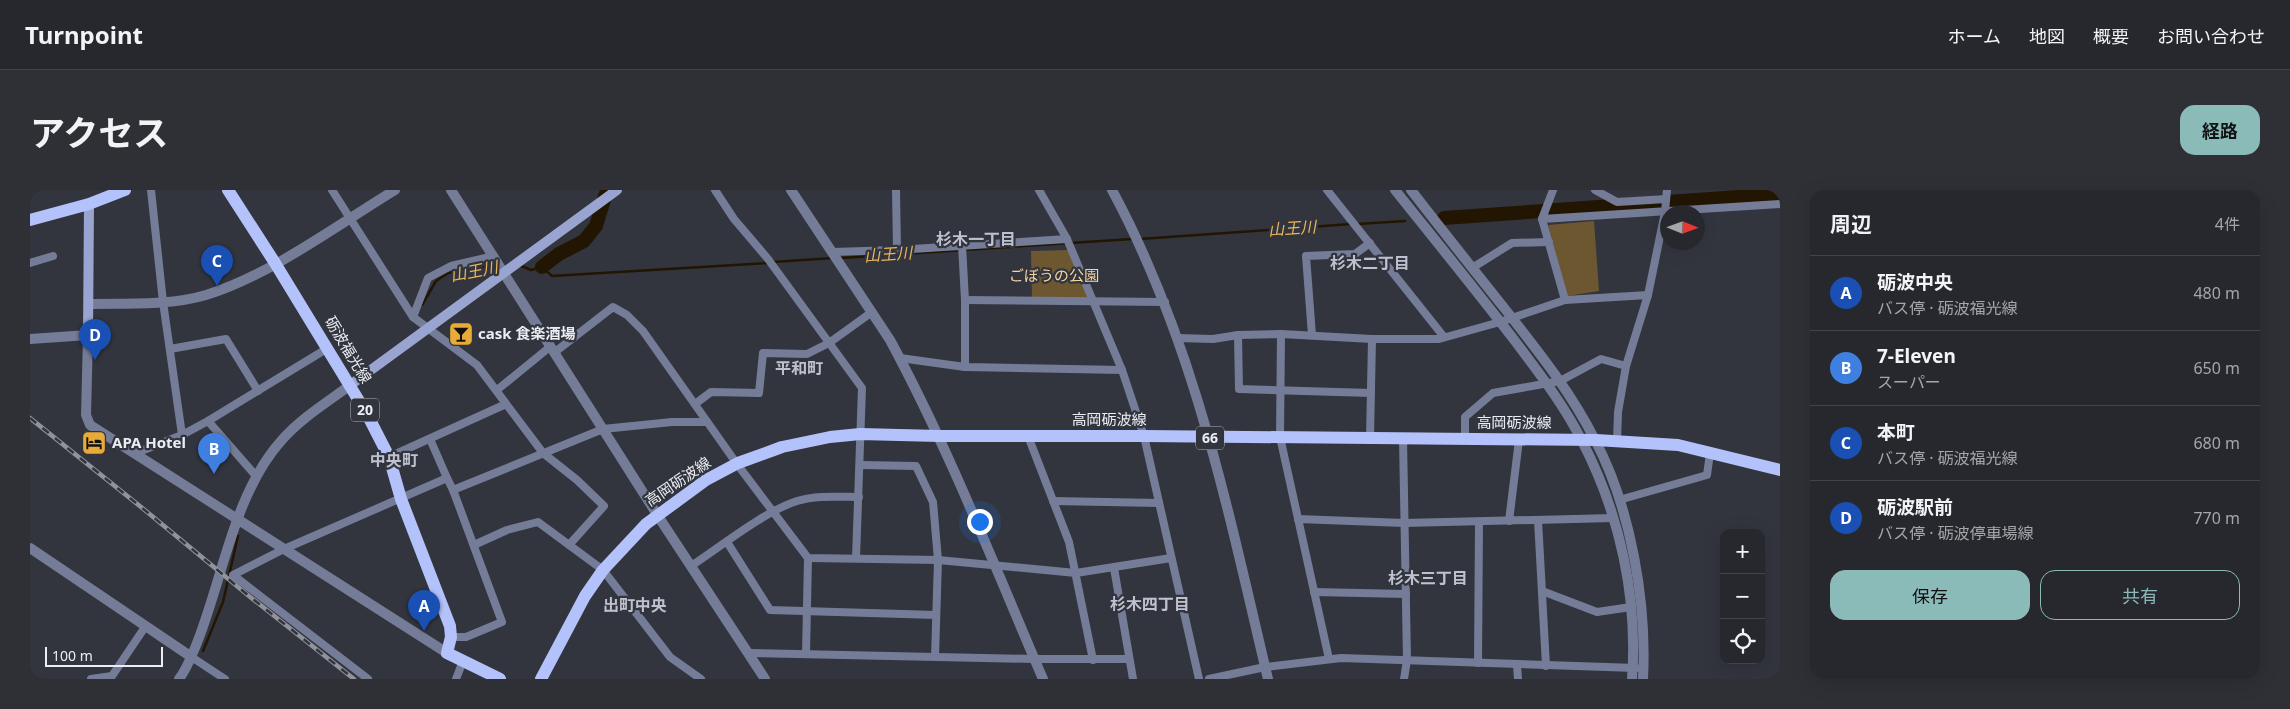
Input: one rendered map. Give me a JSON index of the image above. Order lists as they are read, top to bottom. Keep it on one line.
{"streets":{"main road":["砺波福光線","20","高岡砺波線","66"]},"districts":["杉木一丁目","杉木二丁目","平和町","中央町","杉木三丁目","杉木四丁目","出町中央"],"water":["山王川"],"parks":["ごぼうの公園"],"places":{"bar":["cask 食楽酒場"],"hotel":["APA Hotel"]},"scale_bar":"100 m","north":"right","page":{"header":"Turnpoint","nav":["ホーム","地図","概要","お問い合わせ"],"title":"アクセス","buttons":["経路",["保存","共有"]],"heading":["周辺","4件"],"pins":["C","D","B","A"],"list":[{"mark":"A","name":"砺波中央","note":"バス停 · 砺波福光線","value":"480 m"},{"mark":"B","name":"7-Eleven","note":"スーパー","value":"650 m"},{"mark":"C","name":"本町","note":"バス停 · 砺波福光線","value":"680 m"},{"mark":"D","name":"砺波駅前","note":"バス停 · 砺波停車場線","value":"770 m"}],"map_buttons":["+","−"],"scale":"100 m"}}
